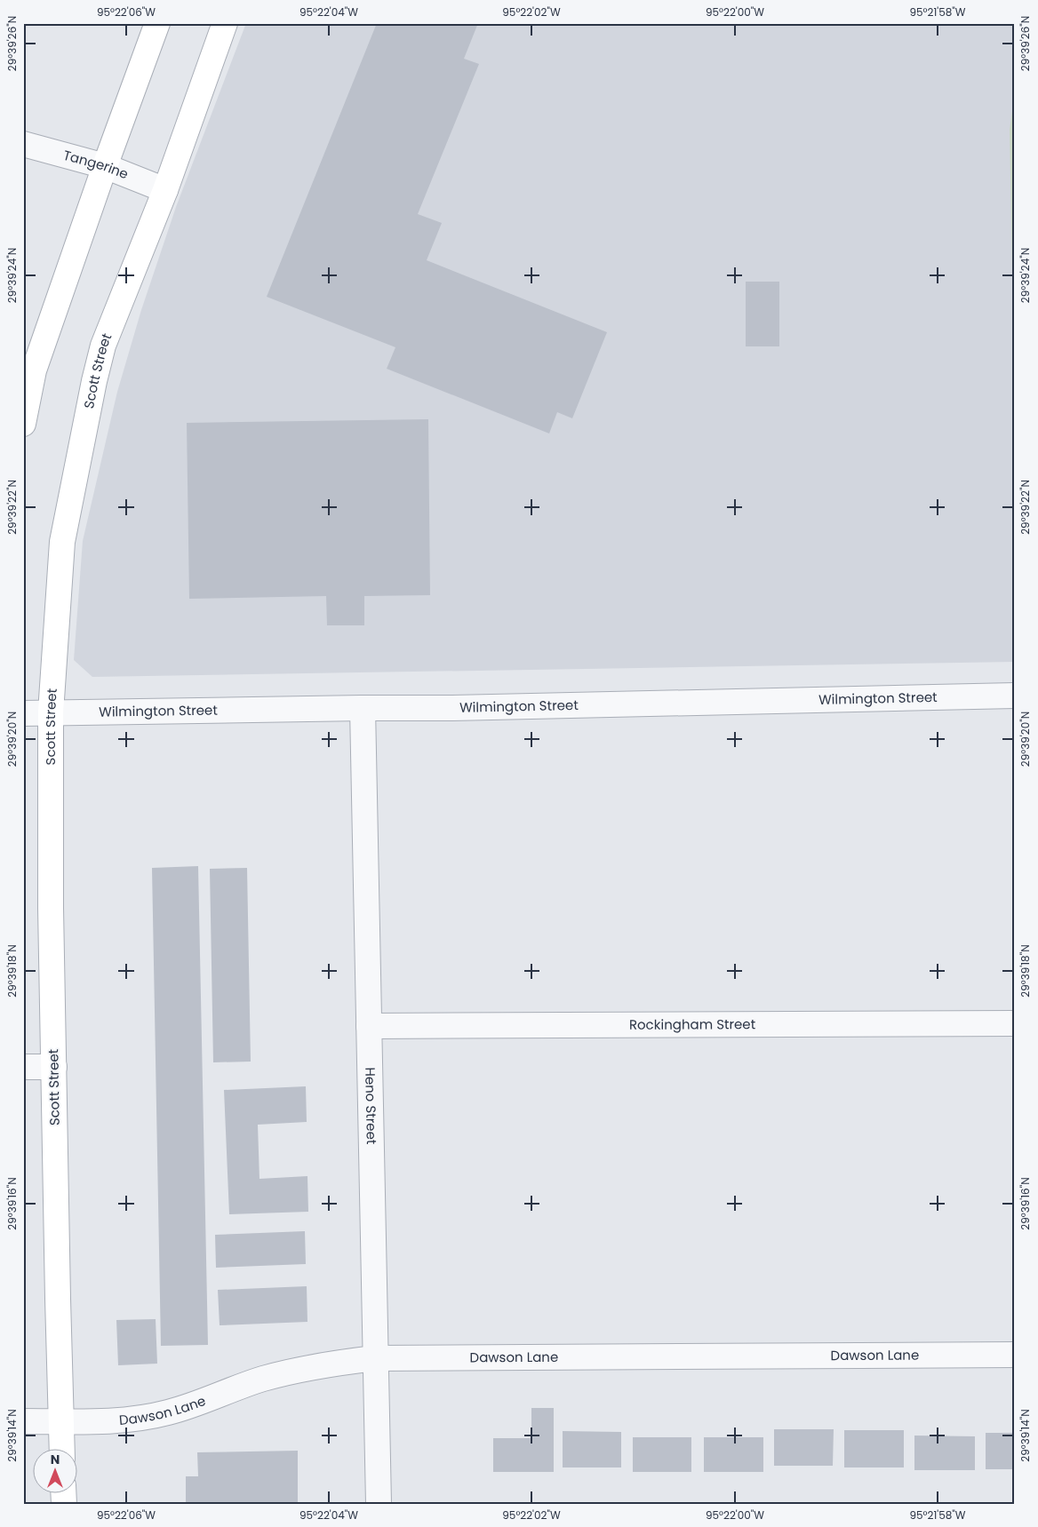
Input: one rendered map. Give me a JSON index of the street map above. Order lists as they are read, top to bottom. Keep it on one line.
{"streets":{"main road":["Scott Street"],"street":["Tangerine","Wilmington Street","Rockingham Street","Heno Street","Dawson Lane"]},"crossings":[["Tangerine","Scott Street"],["Scott Street","Wilmington Street"],["Scott Street","Dawson Lane"],["Wilmington Street","Heno Street"],["Rockingham Street","Heno Street"],["Heno Street","Dawson Lane"]],"north":"top","coordinates":["95°22'06\"W","95°22'04\"W","95°22'02\"W","95°22'00\"W","95°21'58\"W","29°39'26\"N","29°39'24\"N","29°39'22\"N","29°39'20\"N","29°39'18\"N","29°39'16\"N","29°39'14\"N"]}
